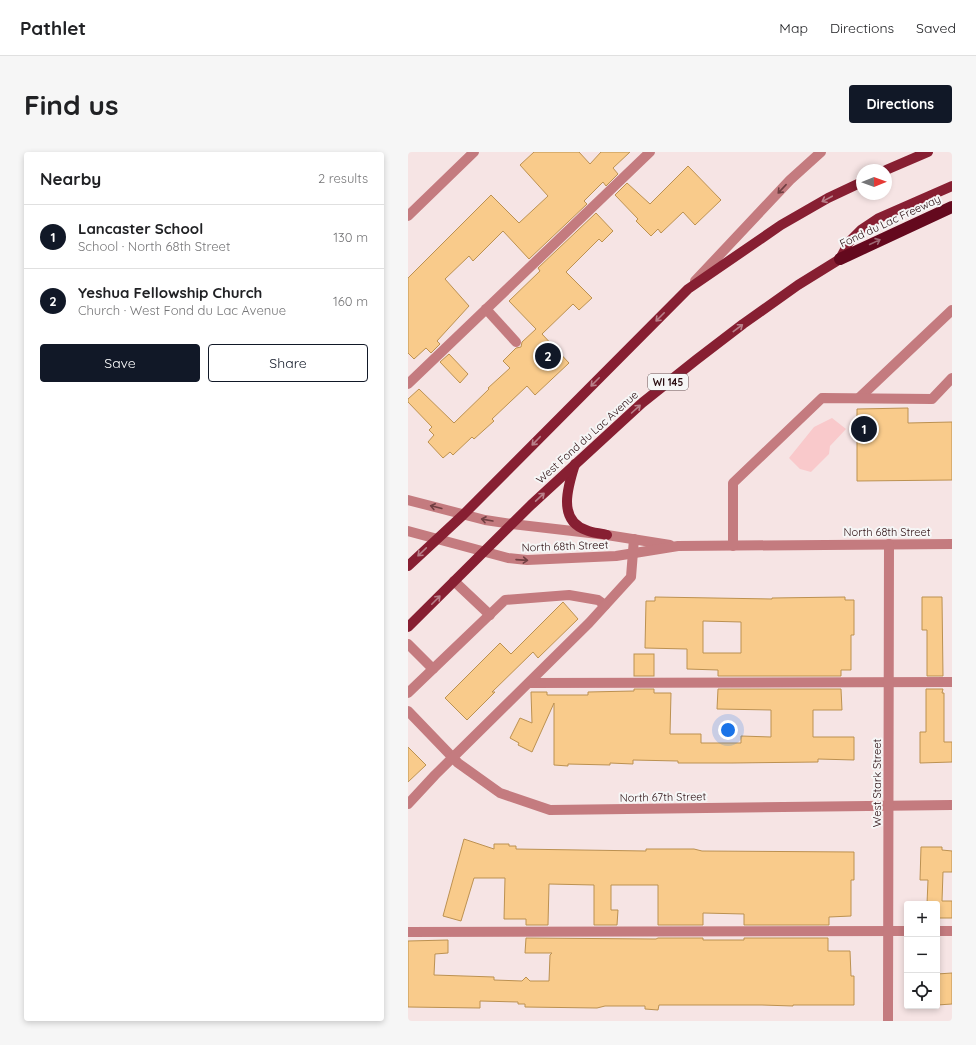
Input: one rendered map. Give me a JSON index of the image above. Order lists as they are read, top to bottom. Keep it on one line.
{"streets":{"highway":["Fond du Lac Freeway","WI 145"],"main road":["West Fond du Lac Avenue"],"street":["North 68th Street","West Stark Street","North 67th Street"]},"crossings":[["Fond du Lac Freeway","West Fond du Lac Avenue"],["West Fond du Lac Avenue","North 68th Street"],["North 68th Street","West Stark Street"],["West Stark Street","North 67th Street"]],"one_way":["Fond du Lac Freeway"],"north":"right","page":{"header":"Pathlet","nav":["Map","Directions","Saved"],"buttons":["Directions",["Save","Share"]],"title":"Find us","heading":["Nearby","2 results"],"list":[{"mark":"1","name":"Lancaster School","note":"School · North 68th Street","value":"130 m"},{"mark":"2","name":"Yeshua Fellowship Church","note":"Church · West Fond du Lac Avenue","value":"160 m"}],"pins":["2","1"],"map_buttons":["+","−"]}}
